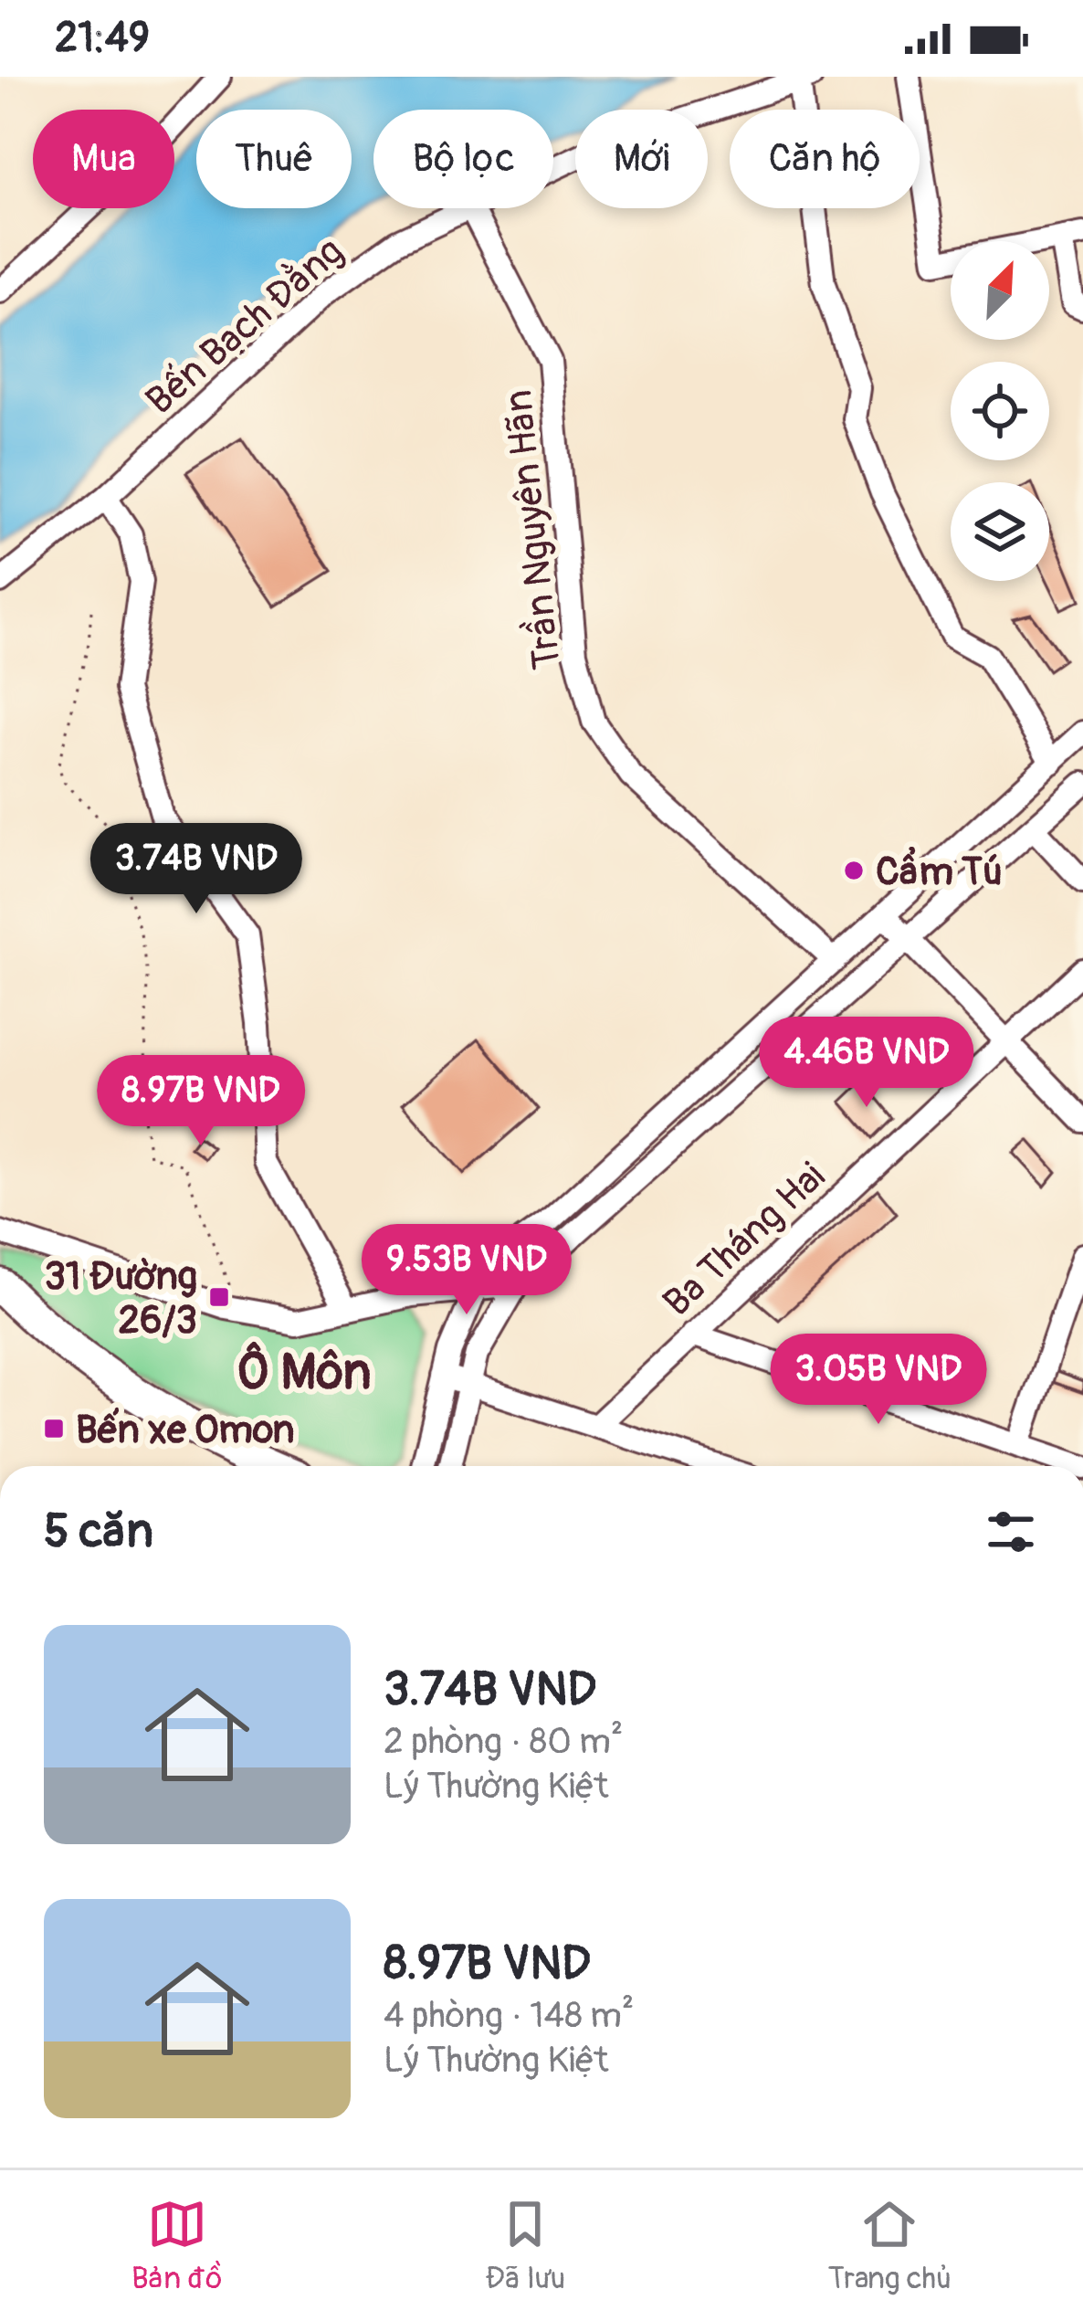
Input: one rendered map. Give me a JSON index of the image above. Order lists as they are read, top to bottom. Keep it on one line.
{"streets":{"street":["Bến Bạch Đằng","Trần Nguyên Hãn","Ba Tháng Hai"]},"districts":["Ô Môn"],"places":{"other":["Cẩm Tú"],"transit":["31 Đường 26/3","Bến xe Omon"]},"north":"top right","page":{"status":"21:49","chip":["Mua","Thuê","Bộ lọc","Mới","Căn hộ"],"price":["3.74B VND","4.46B VND","8.97B VND","9.53B VND","3.05B VND"],"heading":"5 căn","list":[{"name":"3.74B VND","note":"2 phòng · 80 m² · Lý Thường Kiệt"},{"name":"8.97B VND","note":"4 phòng · 148 m² · Lý Thường Kiệt"}],"tabs":["Bản đồ","Đã lưu","Trang chủ"]}}
